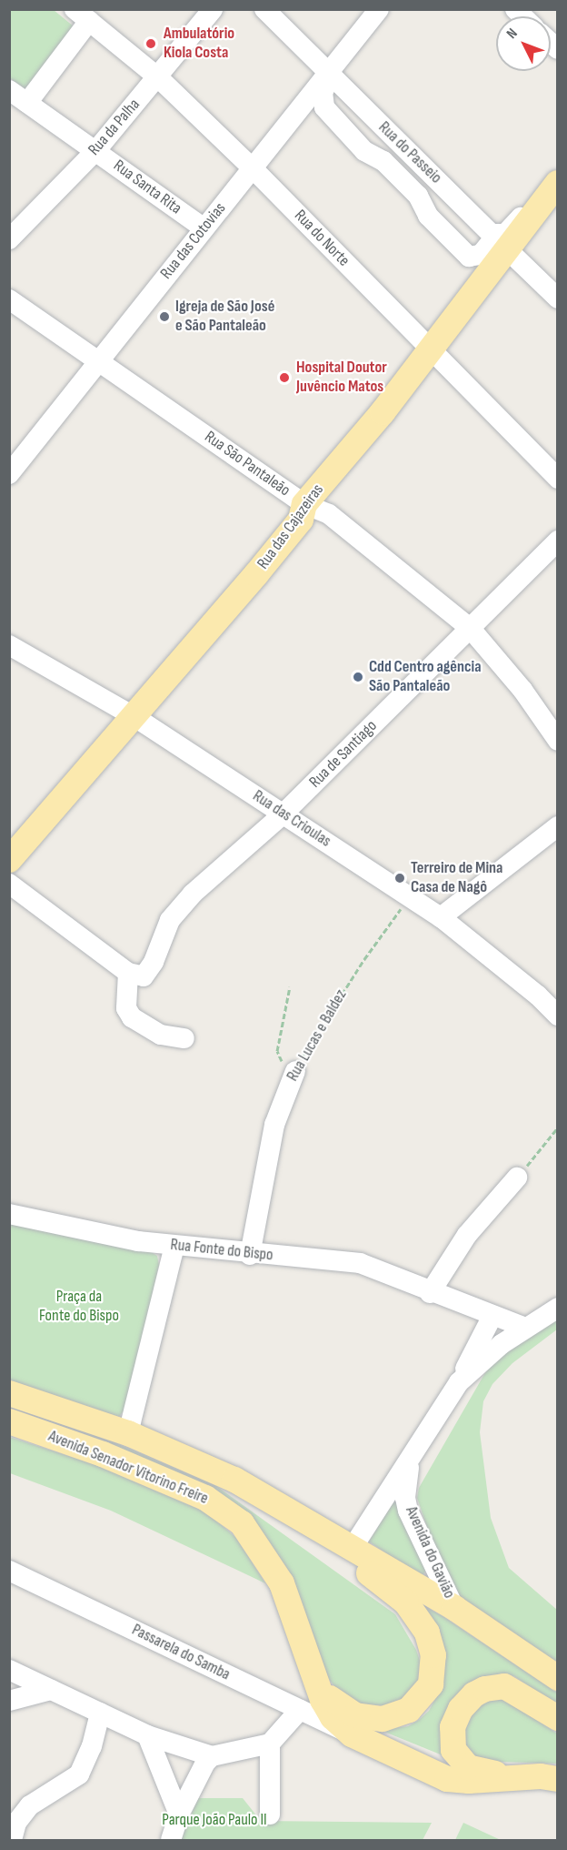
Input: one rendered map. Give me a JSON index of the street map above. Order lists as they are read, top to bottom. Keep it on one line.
{"streets":{"main road":["Rua das Cajazeiras","Avenida Senador Vitorino Freire"],"street":["Rua da Palha","Rua do Passeio","Rua Santa Rita","Rua do Norte","Rua das Cotovias","Rua São Pantaleão","Rua de Santiago","Rua das Crioulas","Rua Lucas e Baldez","Rua Fonte do Bispo","Avenida do Gavião","Passarela do Samba"]},"crossings":[["Rua da Palha","Rua Santa Rita"],["Rua da Palha","Rua do Norte"],["Rua do Passeio","Rua das Cotovias"],["Rua do Passeio","Rua das Cajazeiras"],["Rua Santa Rita","Rua das Cotovias"],["Rua do Norte","Rua das Cotovias"],["Rua do Norte","Rua das Cajazeiras"],["Rua das Cotovias","Rua São Pantaleão"],["Rua São Pantaleão","Rua das Cajazeiras"],["Rua São Pantaleão","Rua de Santiago"],["Rua das Cajazeiras","Rua das Crioulas"],["Rua de Santiago","Rua das Crioulas"],["Rua das Crioulas","Rua Lucas e Baldez"],["Rua Lucas e Baldez","Rua Fonte do Bispo"],["Rua Fonte do Bispo","Avenida do Gavião"],["Avenida Senador Vitorino Freire","Avenida do Gavião"],["Avenida Senador Vitorino Freire","Passarela do Samba"]],"parks":["Praça da Fonte do Bispo","Parque João Paulo II"],"places":["Ambulatório Kiola Costa","Igreja de São José e São Pantaleão","Hospital Doutor Juvêncio Matos","Cdd Centro agência São Pantaleão","Terreiro de Mina Casa de Nagô"],"north":"top left"}
